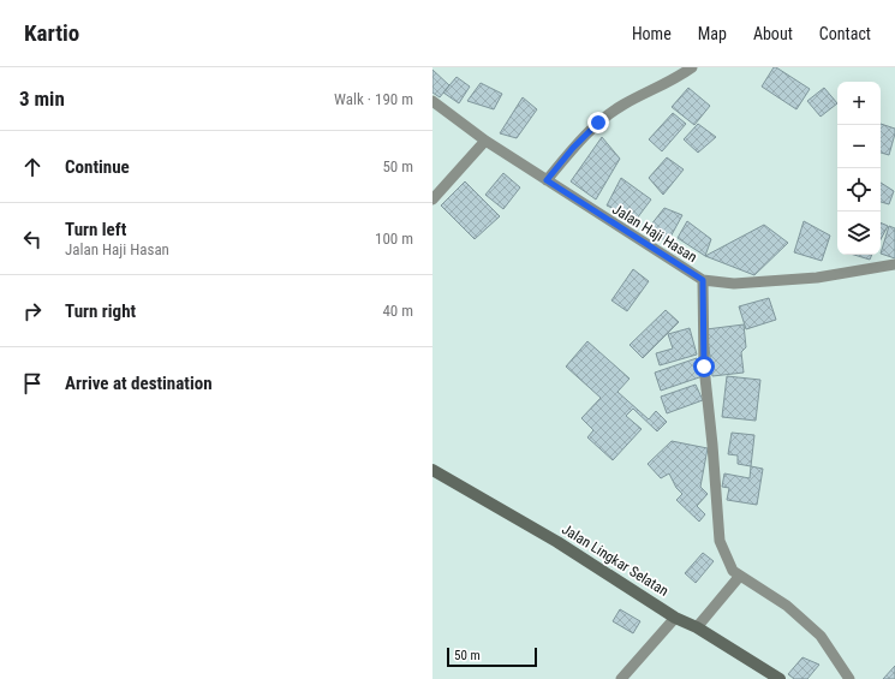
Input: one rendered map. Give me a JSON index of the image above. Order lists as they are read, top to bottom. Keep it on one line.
{"streets":{"street":["Jalan Haji Hasan","Jalan Lingkar Selatan"]},"scale_bar":"50 m","page":{"header":"Kartio","nav":["Home","Map","About","Contact"],"heading":["3 min","Walk · 190 m"],"map_buttons":["+","−"],"list":[["Continue","50 m"],["Turn left","Jalan Haji Hasan","100 m"],["Turn right","40 m"],"Arrive at destination"],"scale":"50 m"}}
